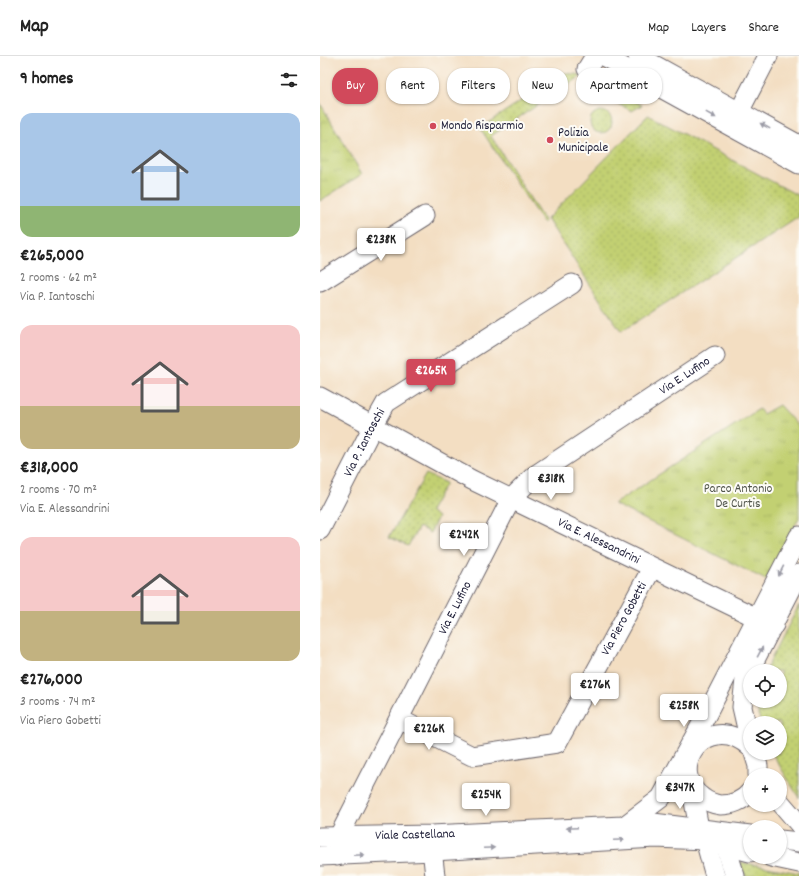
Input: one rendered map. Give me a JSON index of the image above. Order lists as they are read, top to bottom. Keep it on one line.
{"streets":{"street":["Via E. Lufino","Via P. Iantoschi","Via E. Alessandrini","Via Piero Gobetti","Viale Castellana"]},"crossings":[["Via E. Lufino","Via E. Alessandrini"],["Via E. Lufino","Via Piero Gobetti"],["Via E. Lufino","Viale Castellana"],["Via P. Iantoschi","Via E. Alessandrini"],["Via E. Alessandrini","Via Piero Gobetti"]],"parks":["Parco Antonio De Curtis"],"places":["Mondo Risparmio","Polizia Municipale"],"page":{"header":"Map","nav":["Map","Layers","Share"],"heading":"9 homes","chip":["Buy","Rent","Filters","New","Apartment"],"list":[{"name":"€265,000","note":"2 rooms · 62 m² · Via P. Iantoschi"},{"name":"€318,000","note":"2 rooms · 70 m² · Via E. Alessandrini"},{"name":"€276,000","note":"3 rooms · 74 m² · Via Piero Gobetti"}],"price":["€238K","€265K","€318K","€242K","€276K","€258K","€226K","€347K","€254K"],"map_buttons":["+","−"]}}
